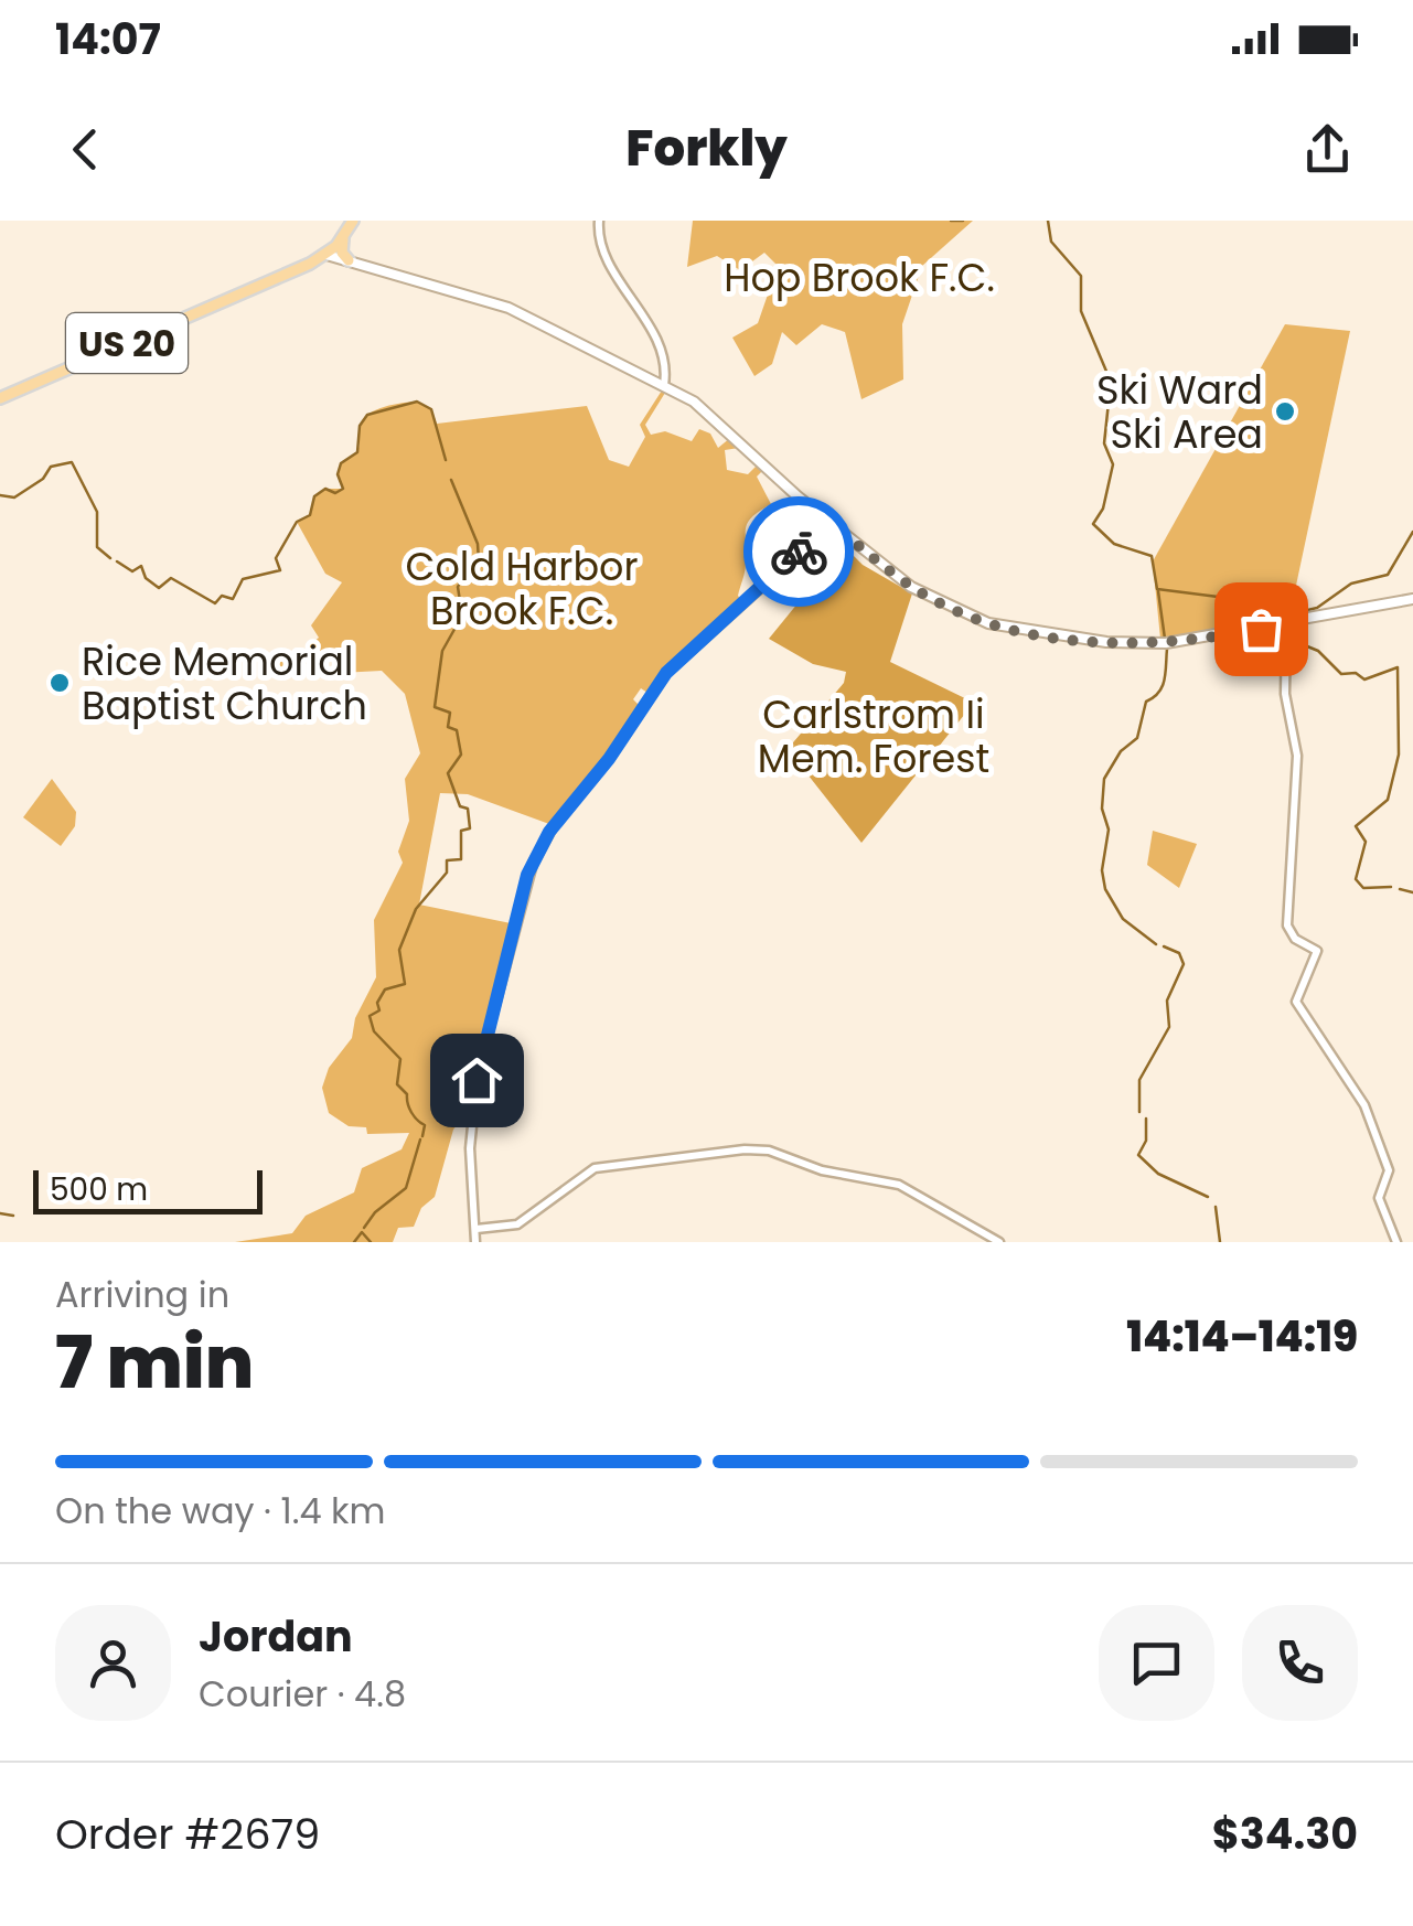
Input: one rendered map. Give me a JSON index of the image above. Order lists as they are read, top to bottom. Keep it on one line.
{"streets":{"main road":["US 20"]},"parks":["Hop Brook F.C.","Cold Harbor Brook F.C.","Carlstrom Ii Mem. Forest"],"places":["Ski Ward Ski Area","Rice Memorial Baptist Church"],"scale_bar":"500 m","page":{"status":"14:07","header":"Forkly","scale":"500 m","heading":["7 min","Arriving in","14:14–14:19"],"panel":["Jordan","Courier · 4.8","Order #2679","$34.30"],"bar":"On the way · 1.4 km"}}
